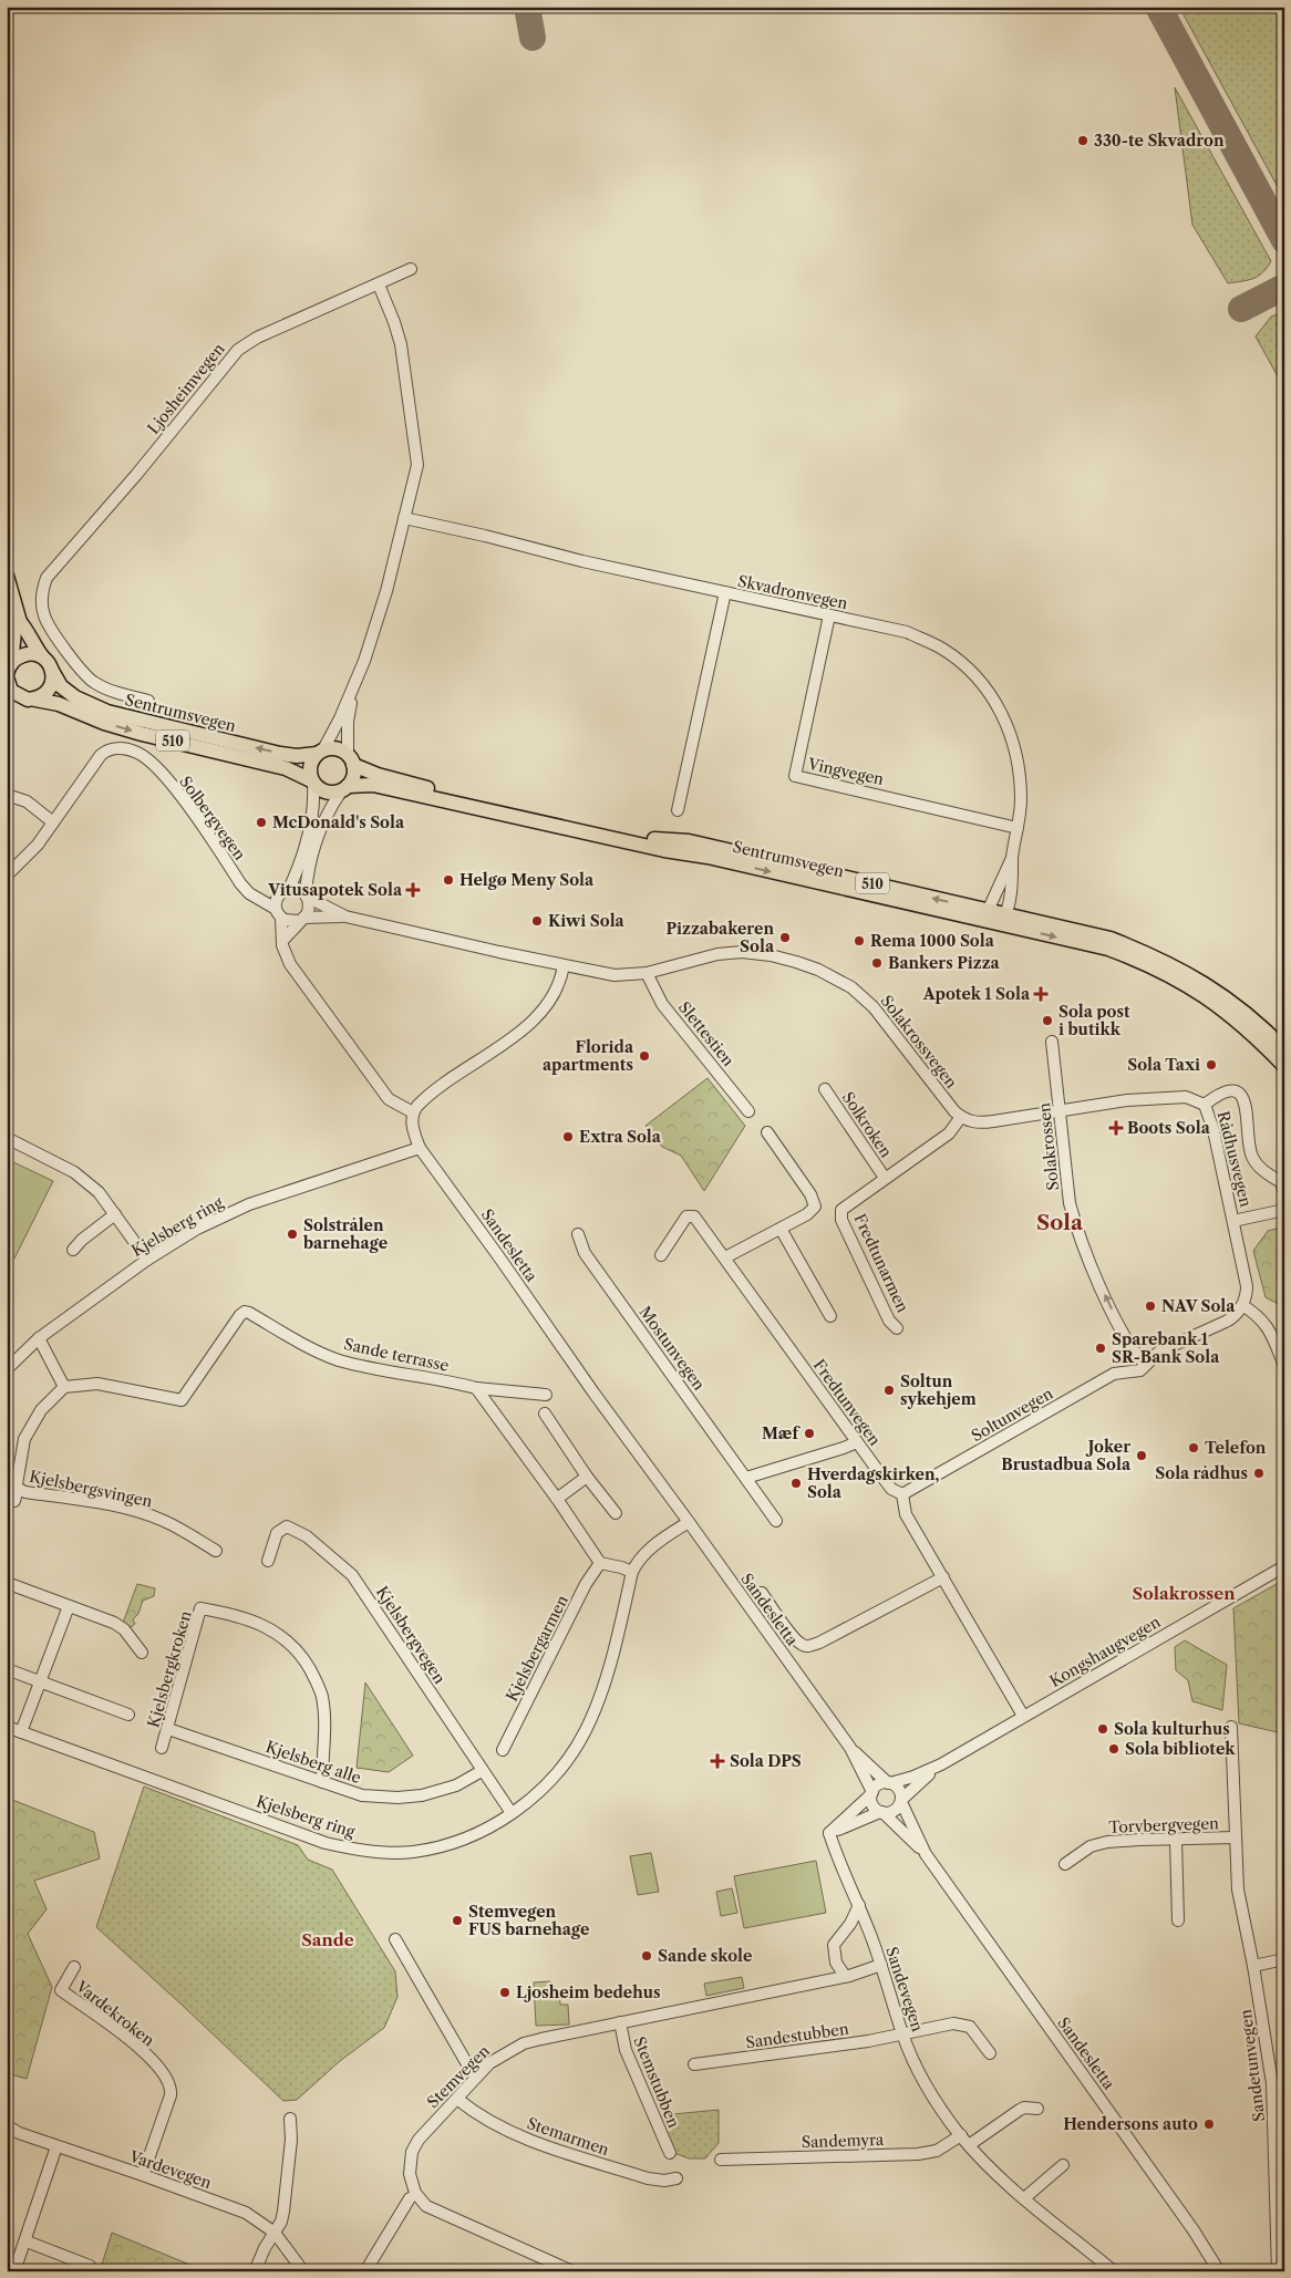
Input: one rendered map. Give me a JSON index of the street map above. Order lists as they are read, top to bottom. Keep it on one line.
{"streets":{"main road":["Sentrumsvegen","510"],"street":["Ljosheimvegen","Skvadronvegen","Vingvegen","Solbergvegen","Slettestien","Solakrossvegen","Solkroken","Solakrossen","Rådhusvegen","Kjelsberg ring","Sandesletta","Fredtunarmen","Mostunvegen","Sande terrasse","Fredtunvegen","Soltunvegen","Kjelsbergsvingen","Kjelsbergvegen","Kjelsbergarmen","Kongshaugvegen","Kjelsbergkroken","Kjelsberg alle","Torvbergvegen","Sandevegen","Vardekroken","Sandestubben","Sandetunvegen","Stemvegen","Stemstubben","Stemarmen","Sandemyra","Vardevegen"]},"crossings":[["Skvadronvegen","Sentrumsvegen"],["Skvadronvegen","Vingvegen"],["Sentrumsvegen","510"],["Slettestien","Solakrossvegen"],["Solakrossvegen","Solkroken"],["Solkroken","Fredtunarmen"],["Solakrossen","Soltunvegen"],["Kjelsberg ring","Sandesletta"],["Kjelsberg ring","Kjelsbergvegen"],["Sandesletta","Kongshaugvegen"],["Sande terrasse","Kjelsbergsvingen"],["Fredtunvegen","Soltunvegen"],["Kjelsbergvegen","Kjelsberg alle"],["Kjelsbergkroken","Kjelsberg alle"],["Torvbergvegen","Sandetunvegen"],["Sandevegen","Sandestubben"],["Sandevegen","Stemvegen"],["Sandevegen","Sandemyra"],["Vardekroken","Vardevegen"],["Stemvegen","Stemstubben"],["Stemvegen","Stemarmen"]],"one_way":["Solakrossen"],"districts":["Sola","Solakrossen","Sande"],"places":{"other":["330-te Skvadron","McDonald's Sola","Helgø Meny Sola","Kiwi Sola","Pizzabakeren Sola","Rema 1000 Sola","Bankers Pizza","Sola post i butikk","Florida apartments","Sola Taxi","Extra Sola","Solstrålen barnehage","NAV Sola","Sparebank 1 SR-Bank Sola","Soltun sykehjem","Mæf","Telefon","Joker Brustadbua Sola","Sola rådhus","Hverdagskirken, Sola","Sola kulturhus","Sola bibliotek","Stemvegen FUS barnehage","Sande skole","Ljosheim bedehus","Hendersons auto"],"health":["Vitusapotek Sola","Apotek 1 Sola","Boots Sola","Sola DPS"]}}
